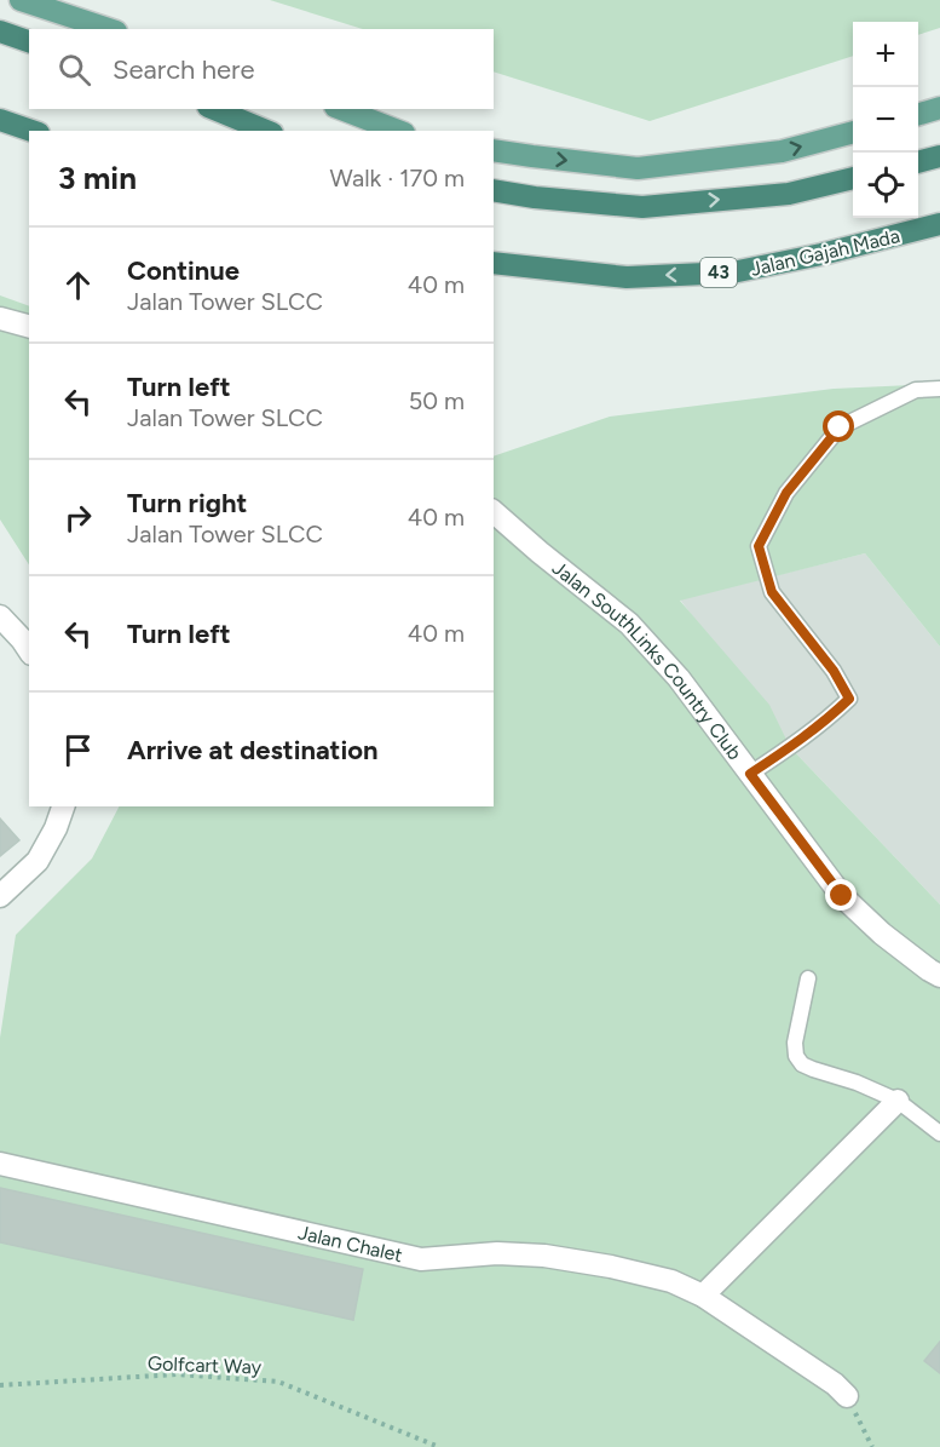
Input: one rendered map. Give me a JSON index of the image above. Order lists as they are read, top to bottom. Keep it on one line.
{"streets":{"highway":["Jalan Gajah Mada","43"],"street":["Jalan SouthLinks Country Club","Jalan Chalet"],"path":["Golfcart Way"]},"page":{"map_buttons":["+","−"],"search":"Search here","heading":["3 min","Walk · 170 m"],"list":[["Continue","Jalan Tower SLCC","40 m"],["Turn left","Jalan Tower SLCC","50 m"],["Turn right","Jalan Tower SLCC","40 m"],["Turn left","40 m"],"Arrive at destination"]}}
